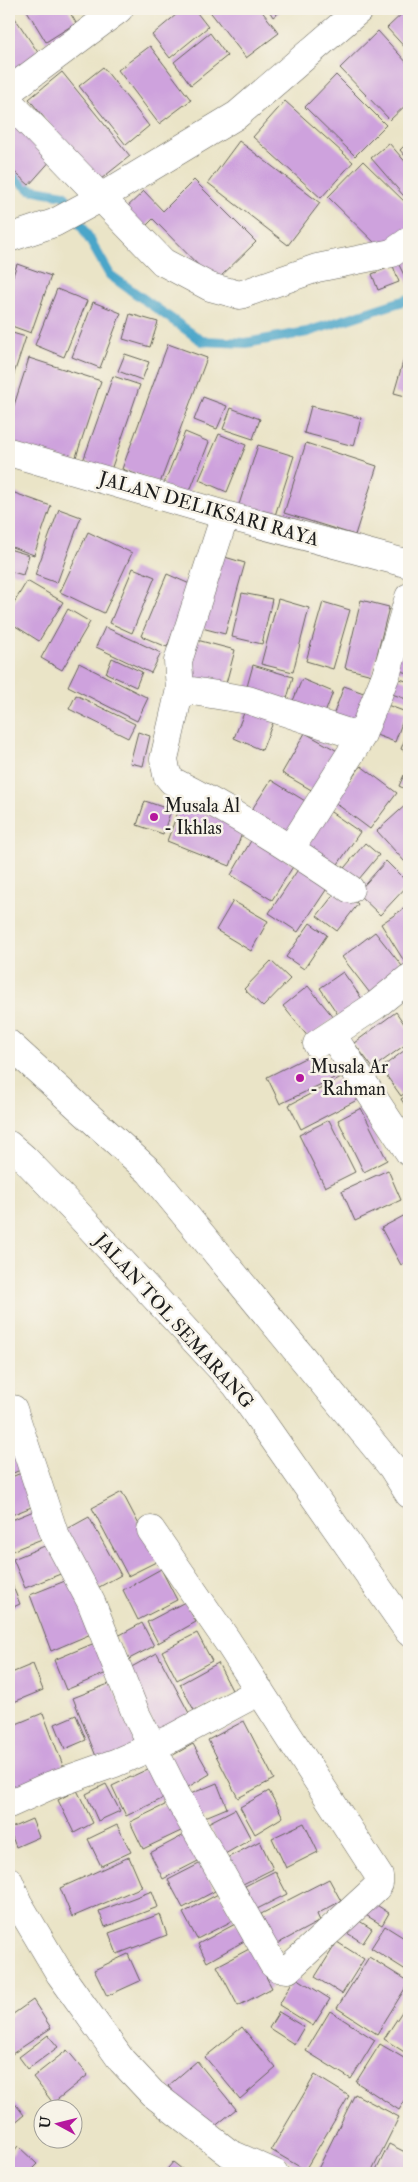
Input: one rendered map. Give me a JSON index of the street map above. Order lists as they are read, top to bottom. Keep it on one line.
{"streets":{"main road":["JALAN DELIKSARI RAYA","JALAN TOL SEMARANG"]},"places":["Musala Al - Ikhlas","Musala Ar - Rahman"],"north":"left"}
